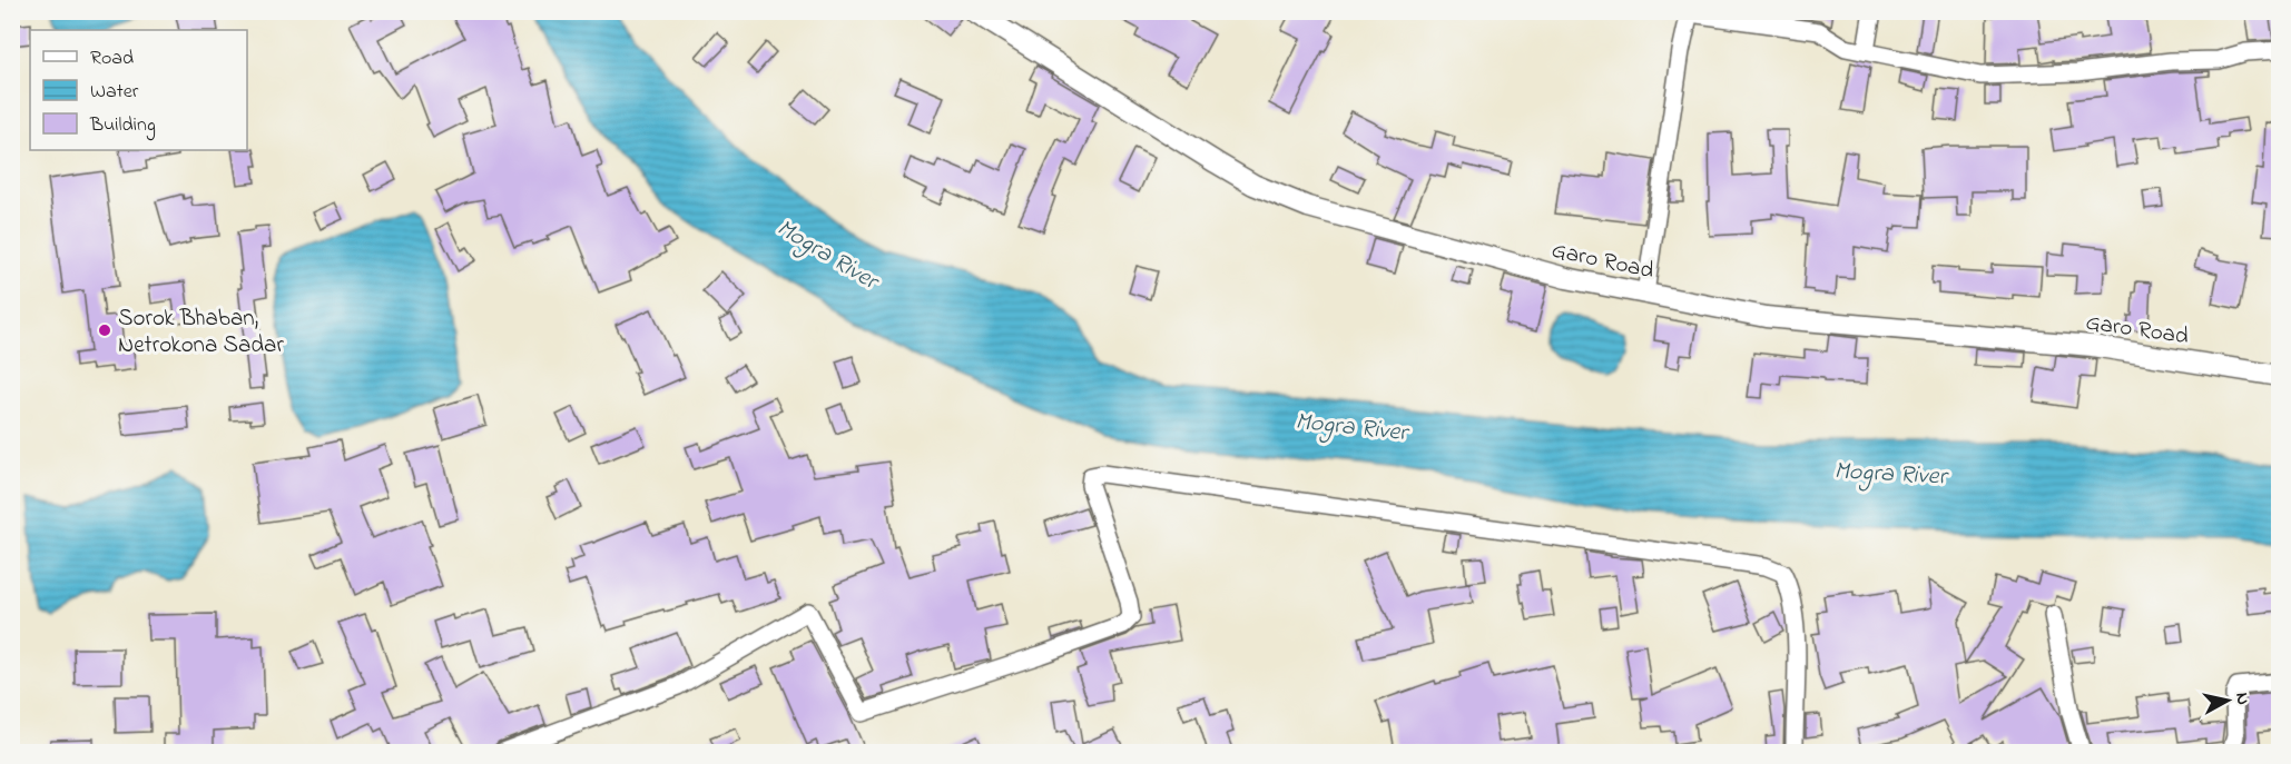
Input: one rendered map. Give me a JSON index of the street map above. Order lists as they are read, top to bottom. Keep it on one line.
{"streets":{"street":["Garo Road"]},"water":["Mogra River"],"places":["Sorok Bhaban, Netrokona Sadar"],"legend":["Road","Water","Building"],"north":"right"}
